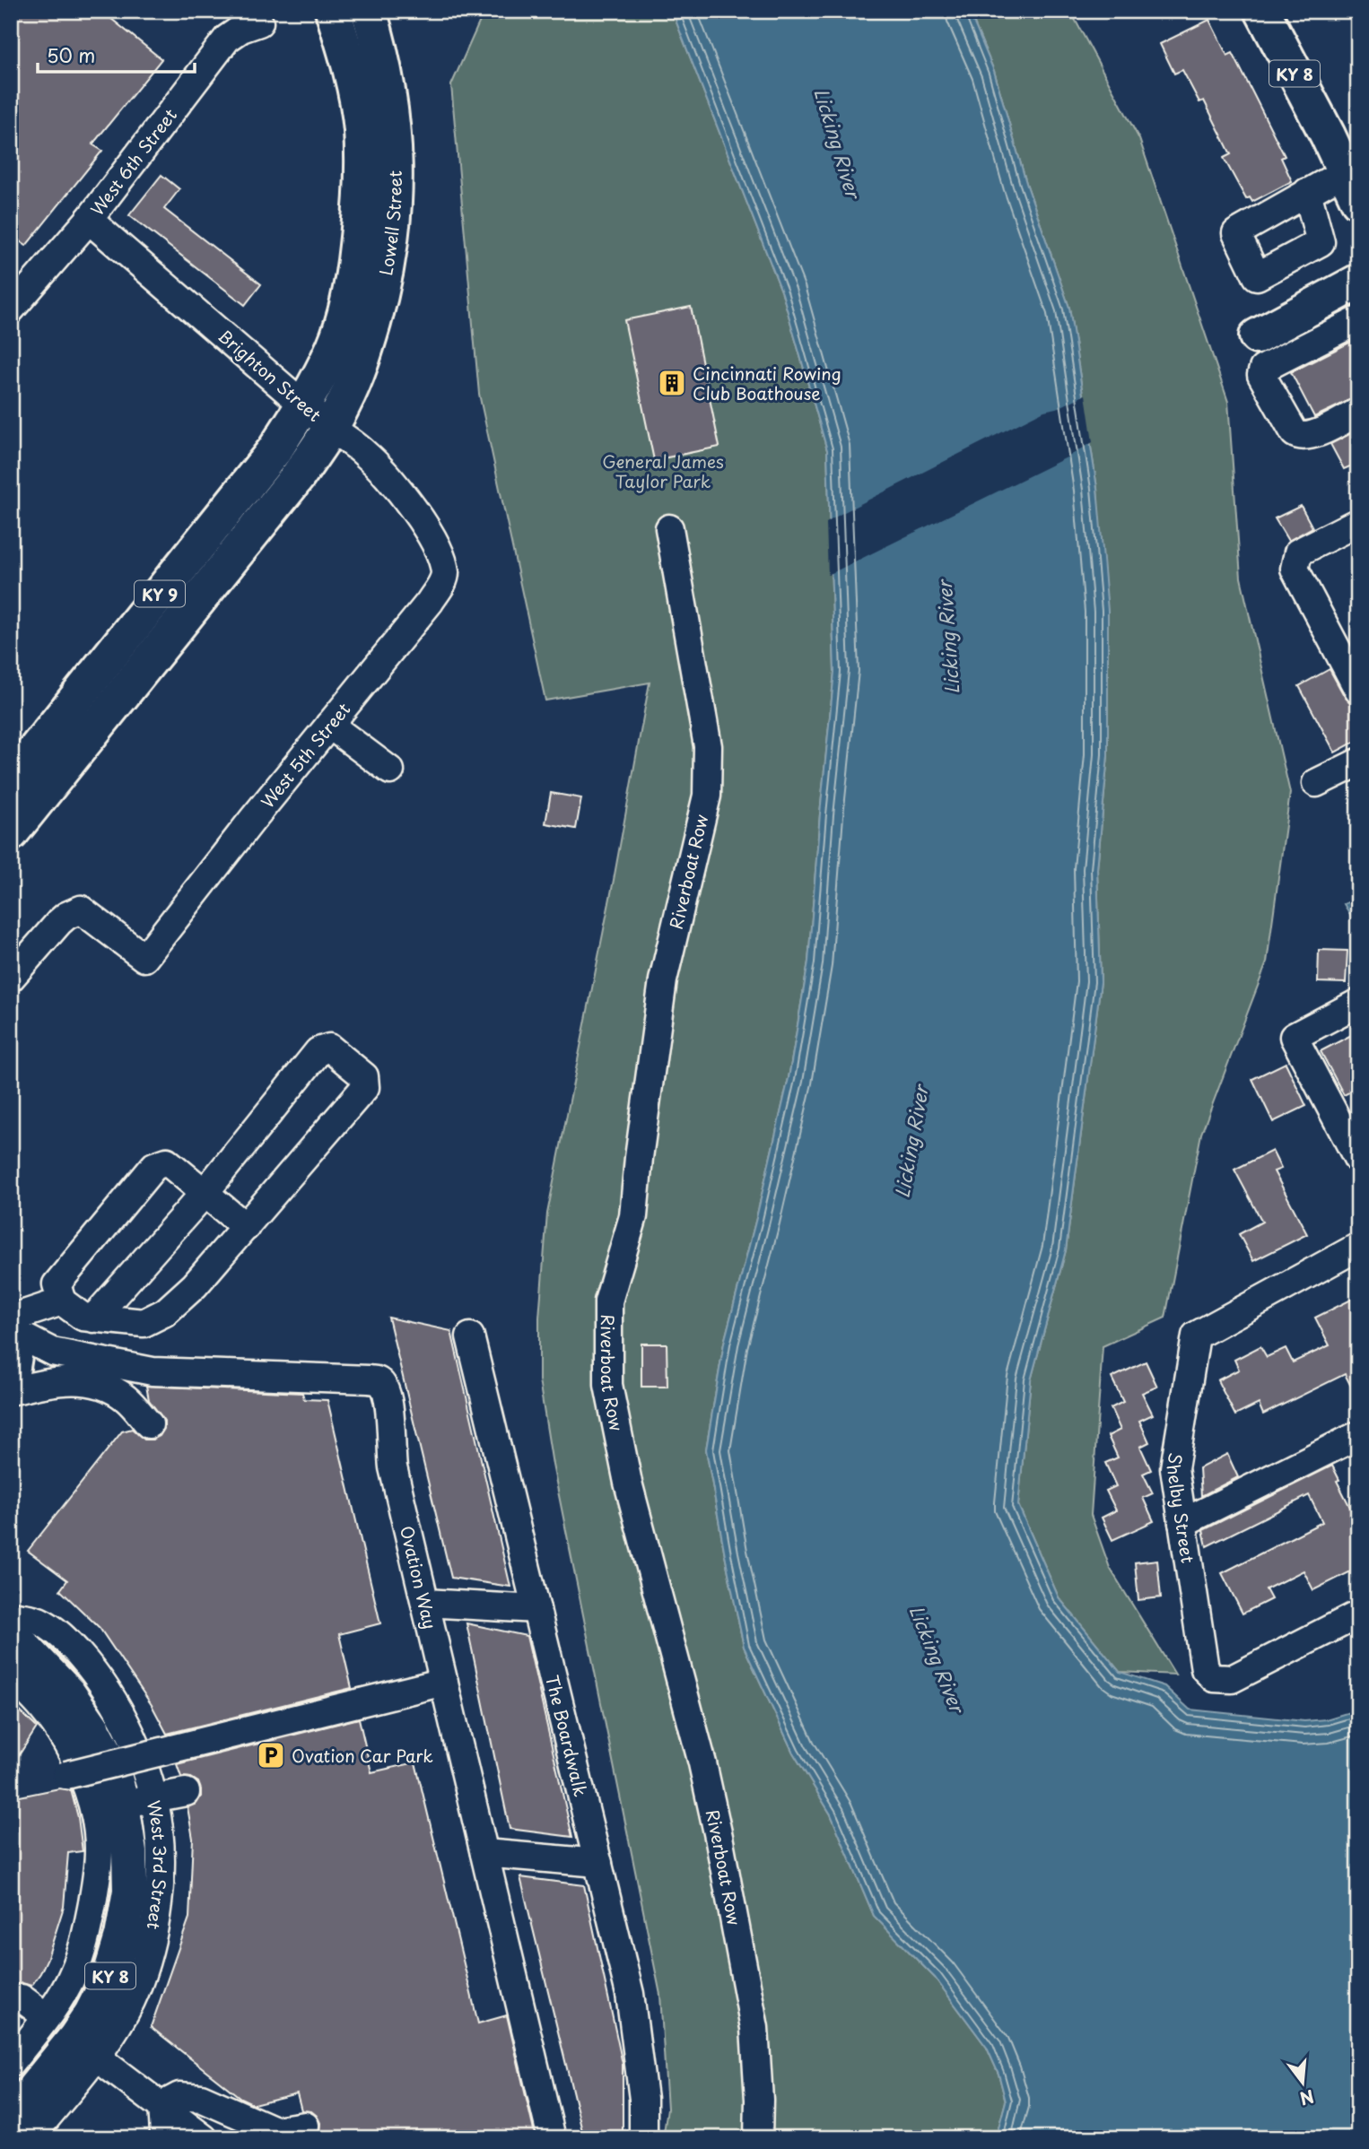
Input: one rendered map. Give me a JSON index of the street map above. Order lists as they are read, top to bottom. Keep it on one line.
{"streets":{"main road":["KY 8","Lowell Street","KY 9","West 3rd Street"],"street":["West 6th Street","Brighton Street","West 5th Street","Riverboat Row","Shelby Street","Ovation Way","The Boardwalk"]},"crossings":[["West 6th Street","Brighton Street"],["Lowell Street","Brighton Street"],["Lowell Street","KY 9"],["Brighton Street","KY 9"],["Brighton Street","West 5th Street"]],"water":["Licking River"],"parks":["General James Taylor Park"],"places":{"building":["Cincinnati Rowing Club Boathouse"],"parking":["Ovation Car Park"]},"scale_bar":"50 m","north":"bottom"}
